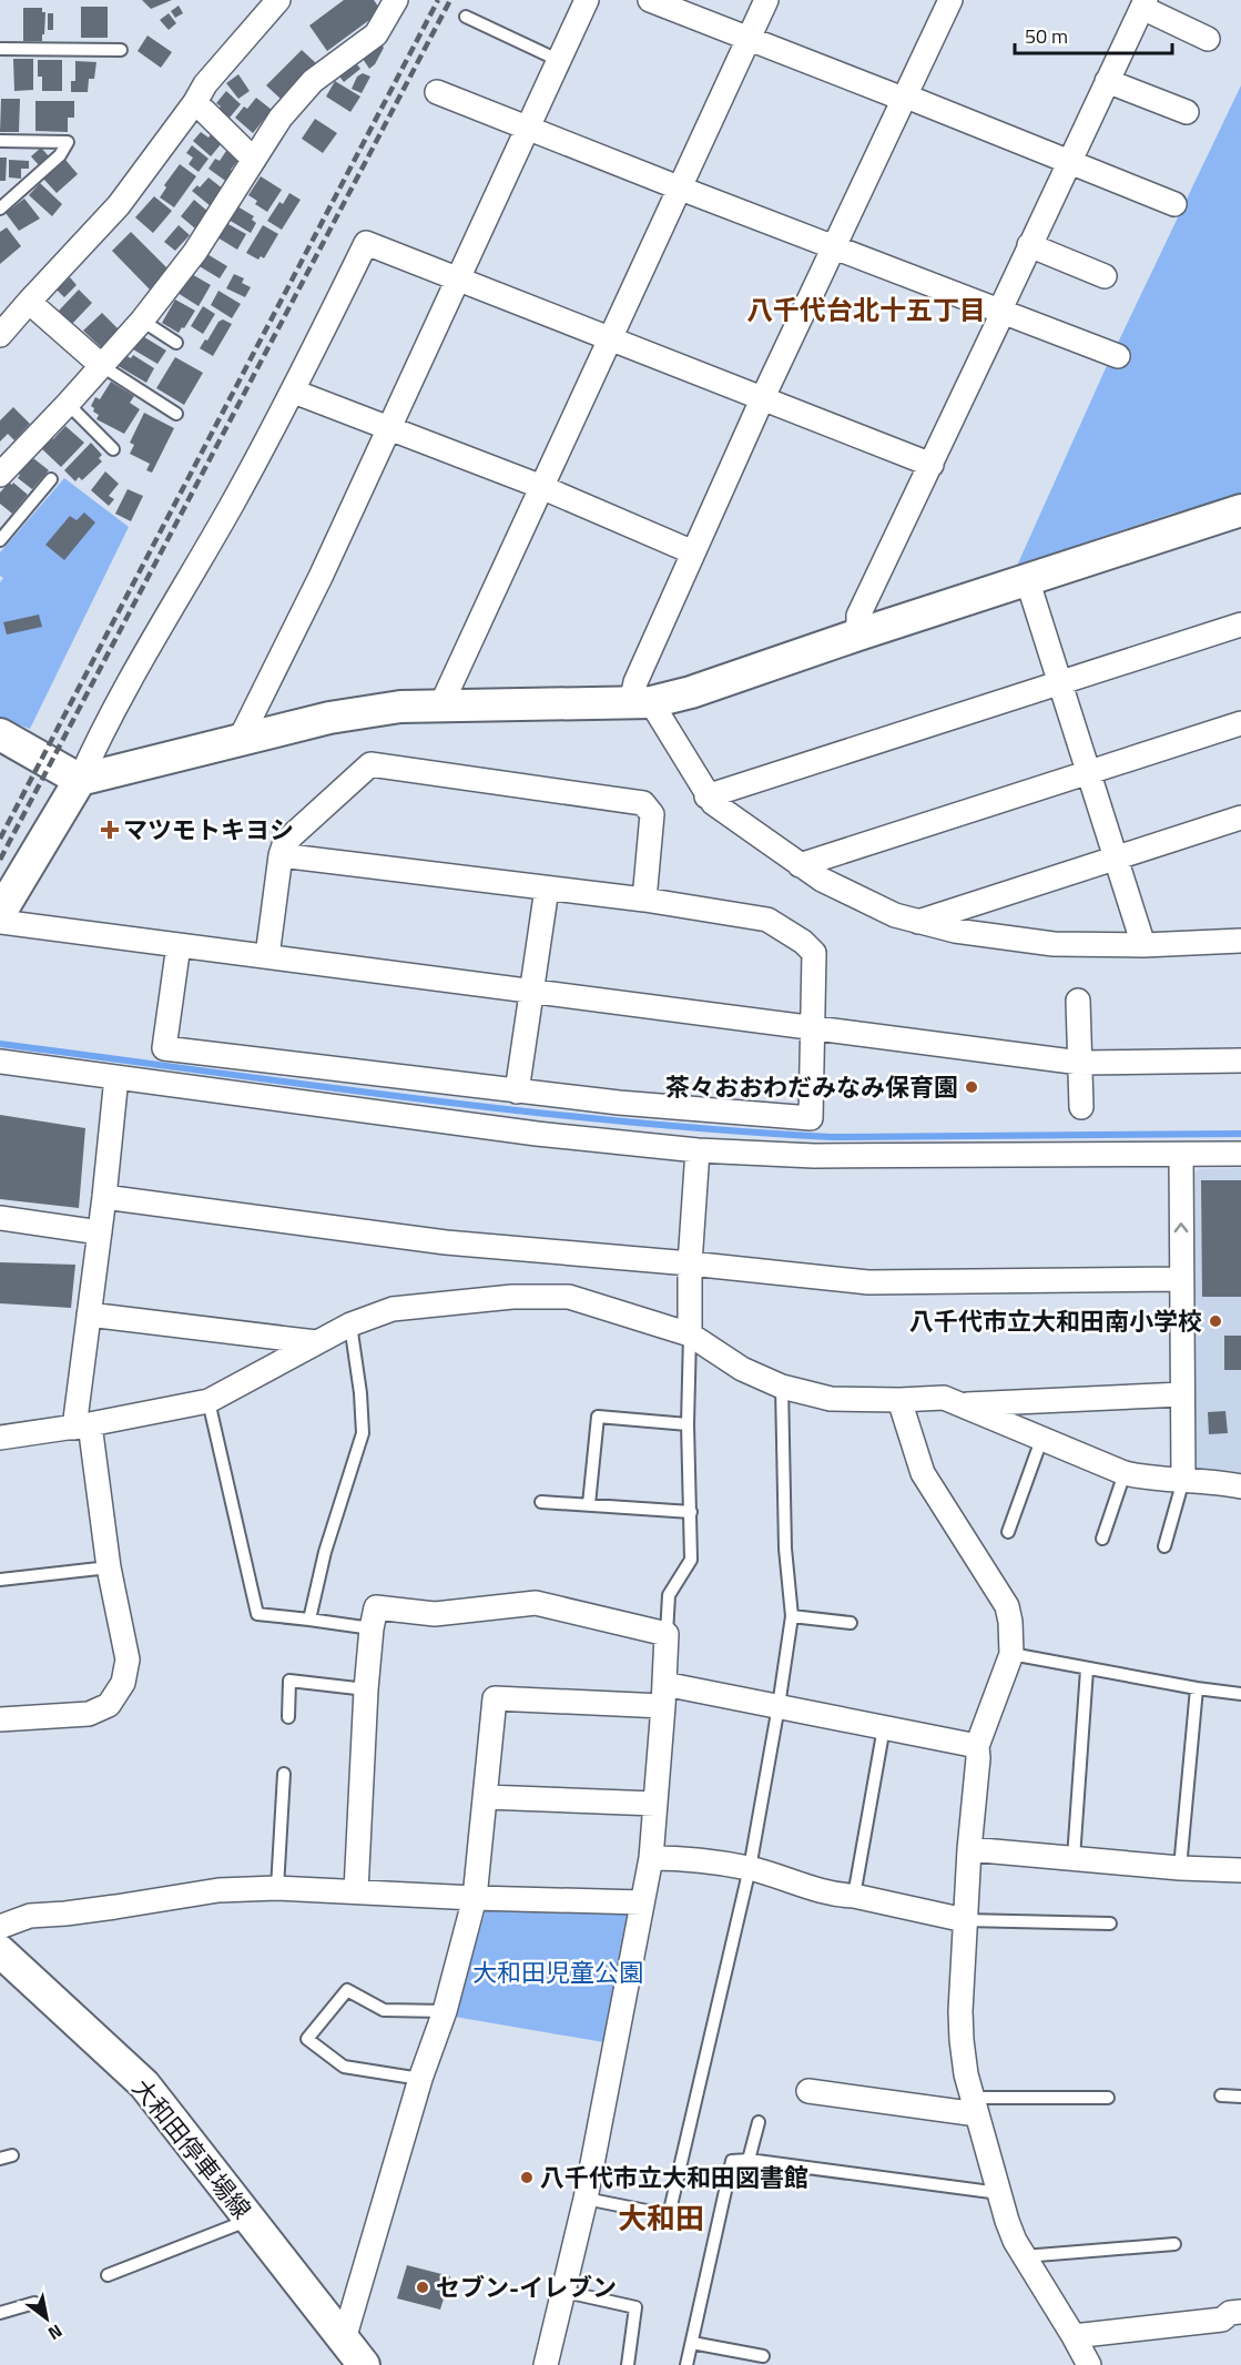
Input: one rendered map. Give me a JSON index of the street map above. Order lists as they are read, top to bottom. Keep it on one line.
{"streets":{"street":["大和田停車場線"]},"districts":["八千代台北十五丁目","大和田"],"parks":["大和田児童公園"],"places":{"health":["マツモトキヨシ"],"other":["茶々おおわだみなみ保育園","八千代市立大和田南小学校","八千代市立大和田図書館","セブン-イレブン"]},"scale_bar":"50 m","north":"bottom right"}
